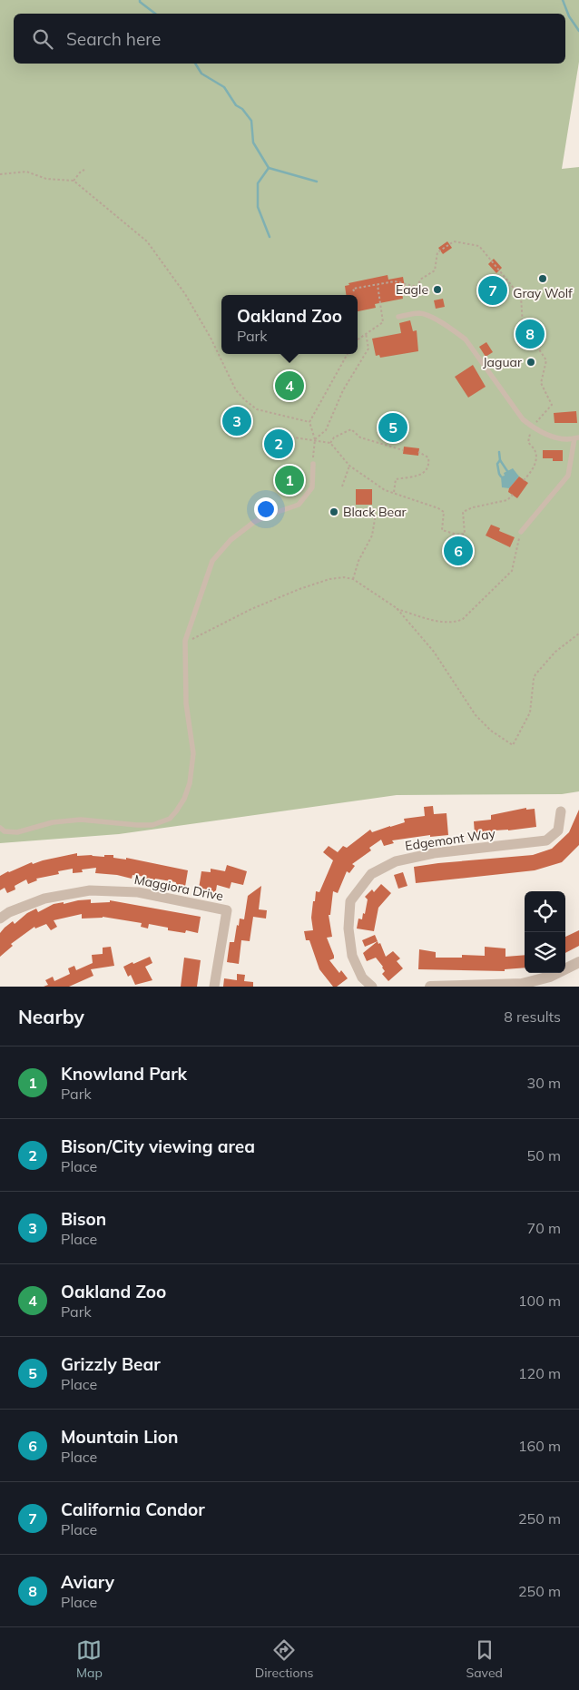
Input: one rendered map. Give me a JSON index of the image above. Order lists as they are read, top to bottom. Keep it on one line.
{"streets":{"street":["Edgemont Way","Maggiora Drive"]},"places":["Gray Wolf","Eagle","Jaguar","Black Bear"],"page":{"search":"Search here","pins":["7","8","4","3","5","2","1","6"],"popup":["Oakland Zoo","Park"],"heading":["Nearby","8 results"],"list":[{"mark":"1","name":"Knowland Park","note":"Park","value":"30 m"},{"mark":"2","name":"Bison/City viewing area","note":"Place","value":"50 m"},{"mark":"3","name":"Bison","note":"Place","value":"70 m"},{"mark":"4","name":"Oakland Zoo","note":"Park","value":"100 m"},{"mark":"5","name":"Grizzly Bear","note":"Place","value":"120 m"},{"mark":"6","name":"Mountain Lion","note":"Place","value":"160 m"},{"mark":"7","name":"California Condor","note":"Place","value":"250 m"},{"mark":"8","name":"Aviary","note":"Place","value":"250 m"}],"nav":["Map","Directions","Saved"]}}
